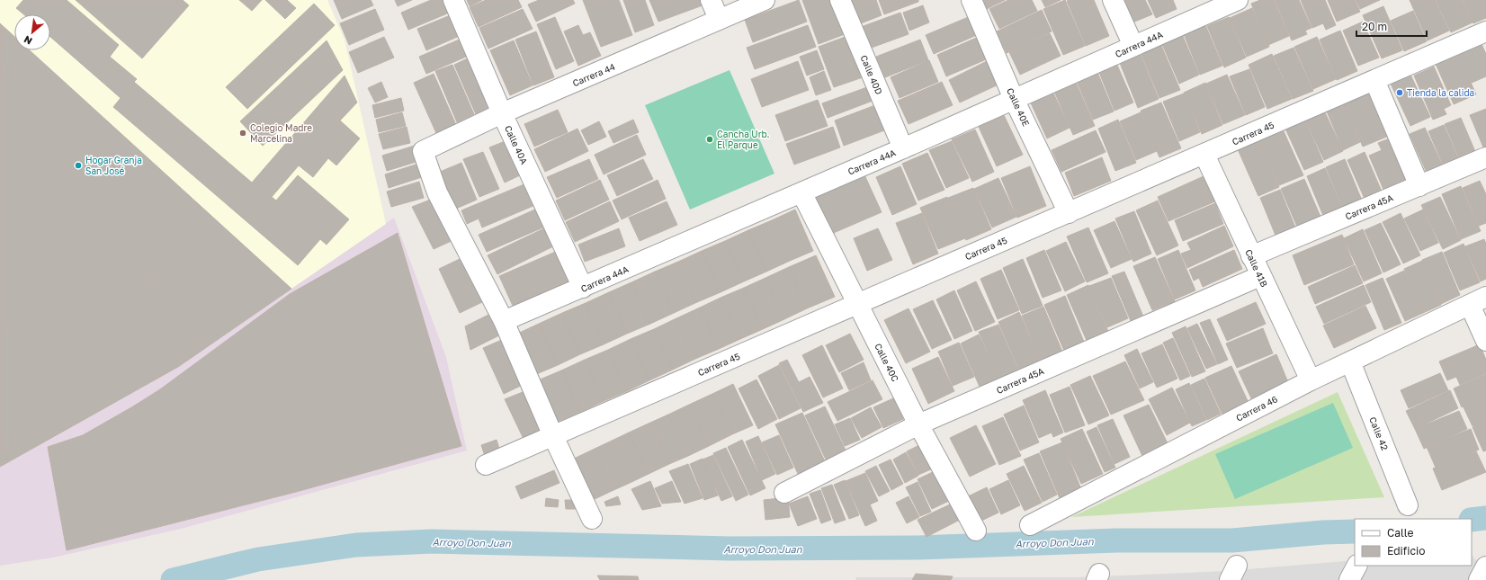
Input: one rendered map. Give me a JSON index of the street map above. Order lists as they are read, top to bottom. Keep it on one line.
{"streets":{"street":["Carrera 44A","Carrera 44","Calle 40D","Calle 40E","Carrera 45","Calle 40A","Carrera 45A","Calle 41B","Calle 40C","Carrera 46","Calle 42"]},"crossings":[["Carrera 44A","Carrera 44"],["Carrera 44A","Calle 40D"],["Carrera 44A","Calle 40E"],["Carrera 44A","Calle 40A"],["Carrera 44A","Calle 40C"],["Carrera 44","Calle 40A"],["Calle 40E","Carrera 45"],["Carrera 45","Calle 41B"],["Carrera 45","Calle 40C"],["Carrera 45A","Calle 41B"],["Carrera 45A","Calle 40C"],["Calle 41B","Carrera 46"],["Carrera 46","Calle 42"]],"water":["Arroyo Don Juan"],"places":["Tienda la calida","Colegio Madre Marcelina","Cancha Urb. El Parque","Hogar Granja San José"],"legend":["Calle","Edificio"],"scale_bar":"20 m","north":"bottom left"}
